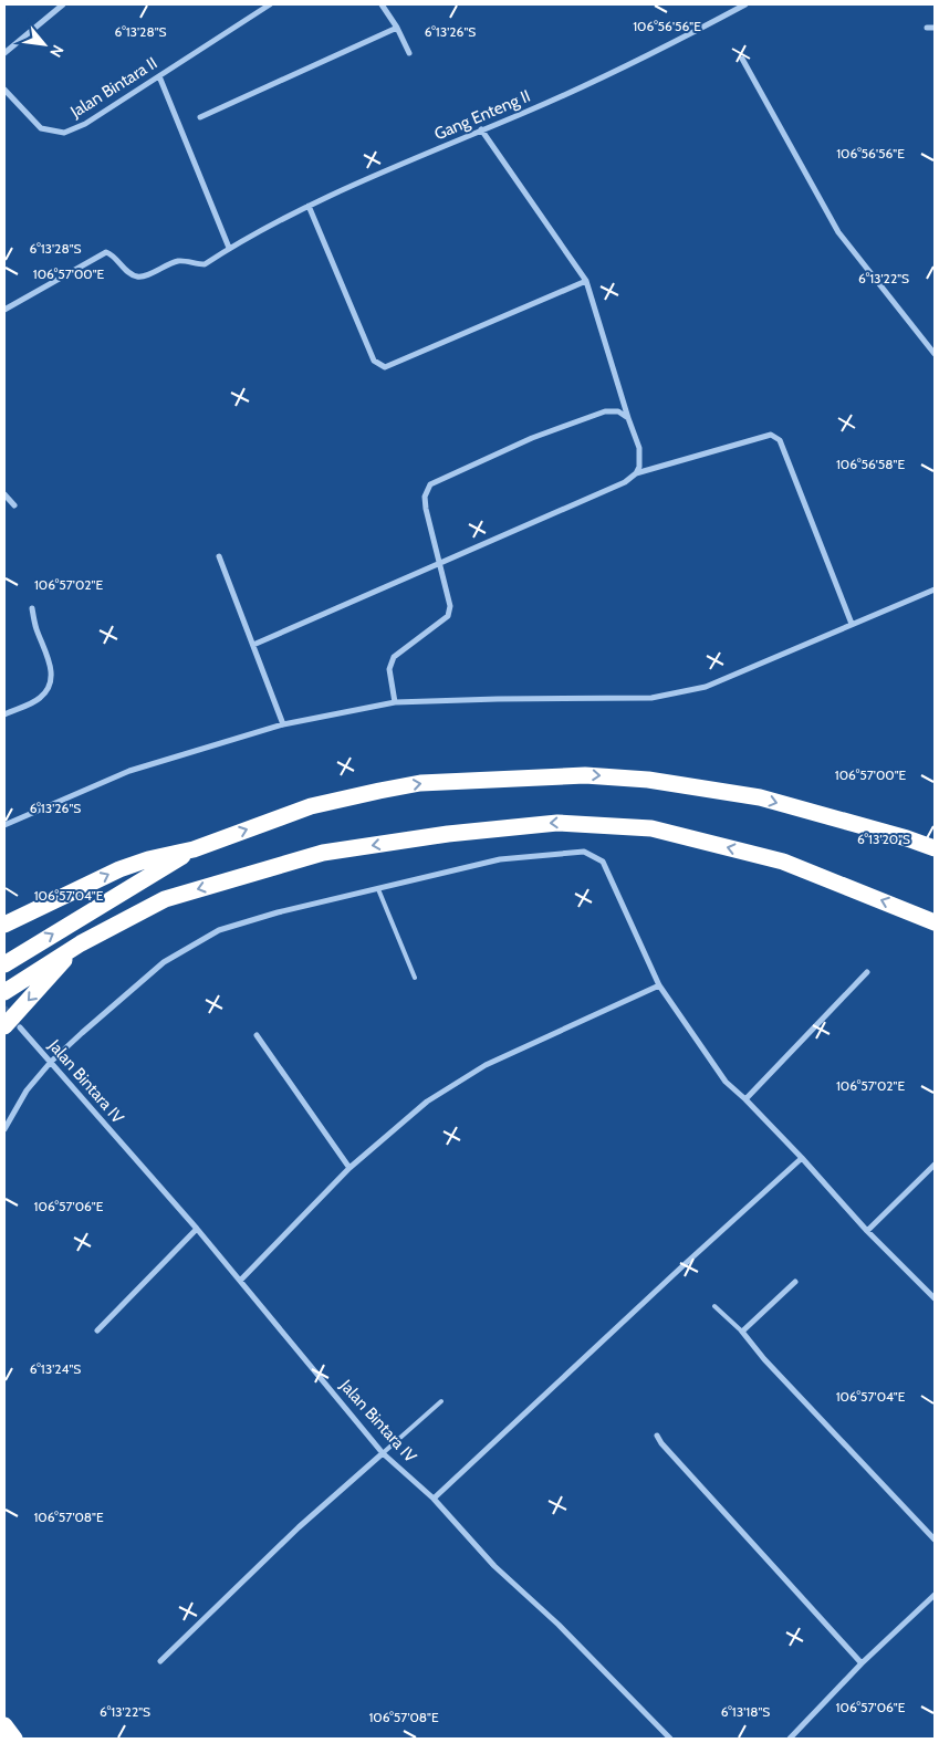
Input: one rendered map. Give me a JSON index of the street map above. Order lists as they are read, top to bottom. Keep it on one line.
{"streets":{"street":["Jalan Bintara II","Gang Enteng II","Jalan Bintara IV"]},"north":"bottom right","coordinates":["106°56'56\"E","6°13'28\"S","6°13'26\"S","106°57'00\"E","6°13'22\"S","106°56'58\"E","106°57'02\"E","6°13'20\"S","106°57'04\"E","106°57'06\"E","6°13'24\"S","106°57'08\"E","6°13'18\"S"]}
